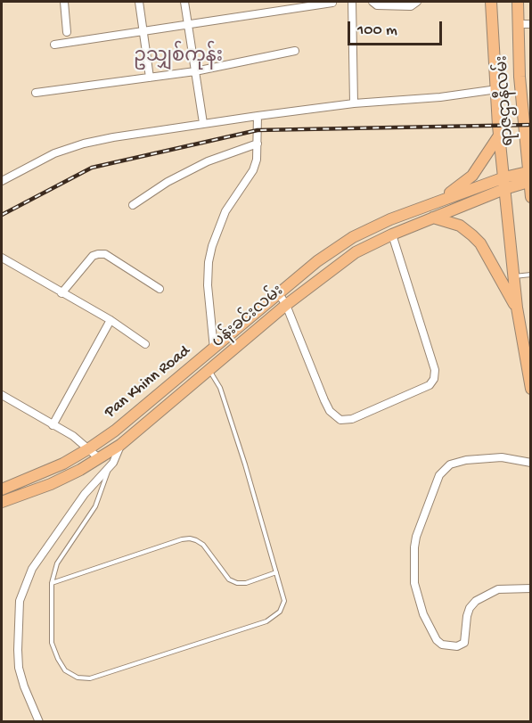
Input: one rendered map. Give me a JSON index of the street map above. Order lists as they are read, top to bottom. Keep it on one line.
{"streets":{"main road":["ရာဇဌာနီလမ်း","ပန်းခင်းလမ်း","Pan Khinn Road"]},"crossings":[["ရာဇဌာနီလမ်း","Pan Khinn Road"],["ပန်းခင်းလမ်း","Pan Khinn Road"]],"districts":["ဥသျှစ်ကုန်း"],"scale_bar":"100 m"}
